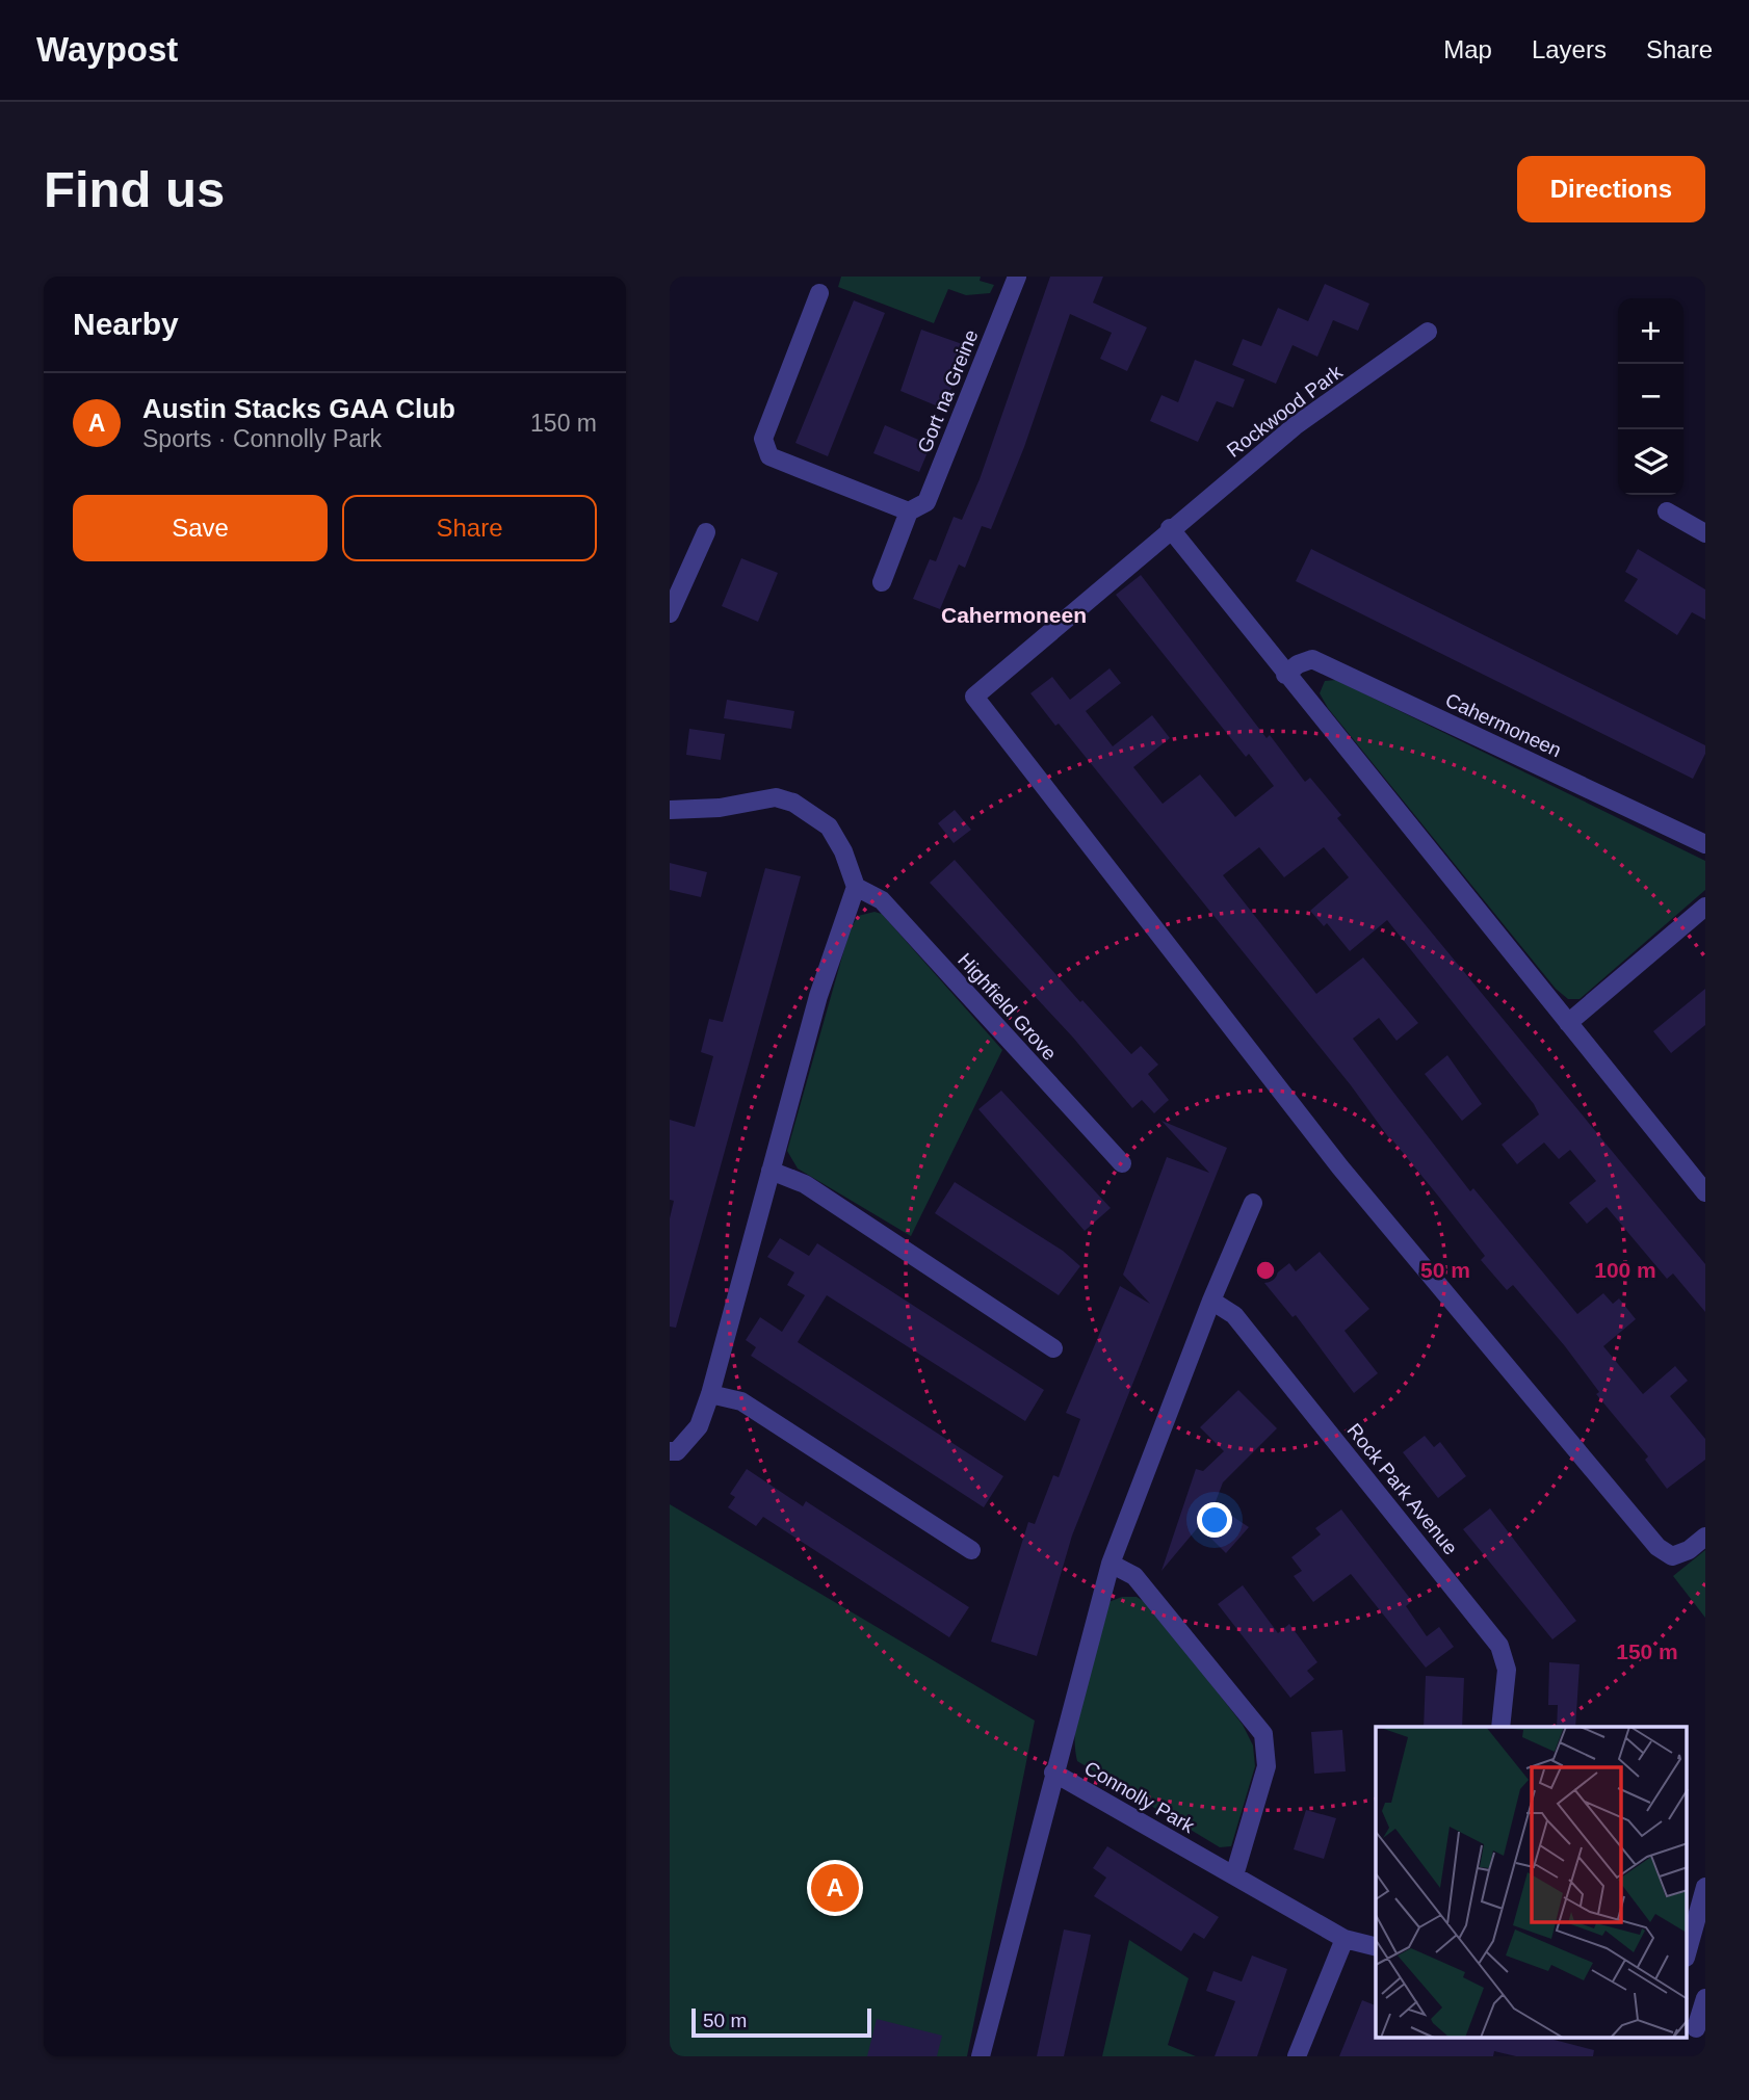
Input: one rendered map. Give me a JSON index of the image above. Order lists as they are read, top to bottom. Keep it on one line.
{"streets":{"street":["Gort na Greine","Rockwood Park","Cahermoneen","Highfield Grove","Rock Park Avenue","Connolly Park"]},"districts":["Cahermoneen"],"scale_bar":"50 m","page":{"header":"Waypost","nav":["Map","Layers","Share"],"buttons":["Directions",["Save","Share"]],"title":"Find us","heading":"Nearby","map_buttons":["+","−"],"list":[{"mark":"A","name":"Austin Stacks GAA Club","note":"Sports · Connolly Park","value":"150 m"}],"pins":"A","scale":"50 m"},"rings":["50 m","100 m","150 m"]}
